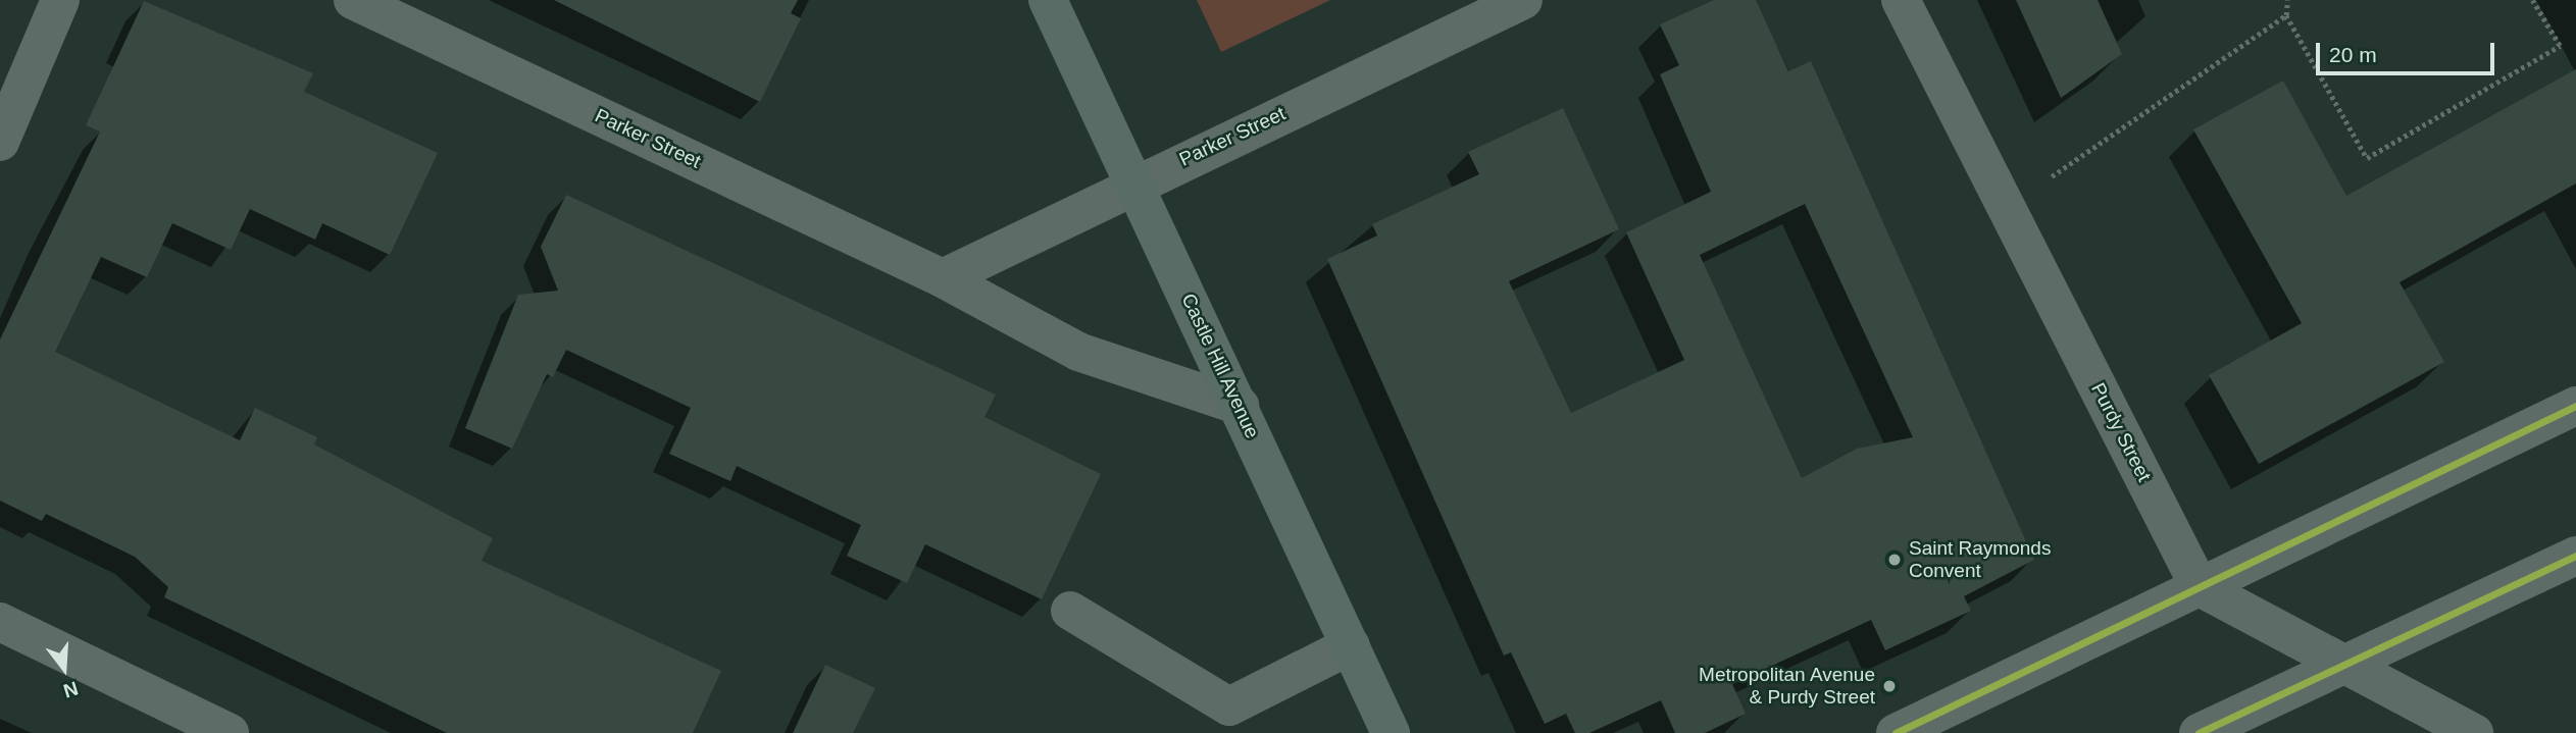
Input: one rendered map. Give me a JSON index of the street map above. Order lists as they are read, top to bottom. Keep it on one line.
{"streets":{"main road":["Castle Hill Avenue"],"street":["Parker Street","Purdy Street"]},"crossings":[["Parker Street","Castle Hill Avenue"]],"places":["Saint Raymonds Convent","Metropolitan Avenue & Purdy Street"],"scale_bar":"20 m","north":"bottom"}
